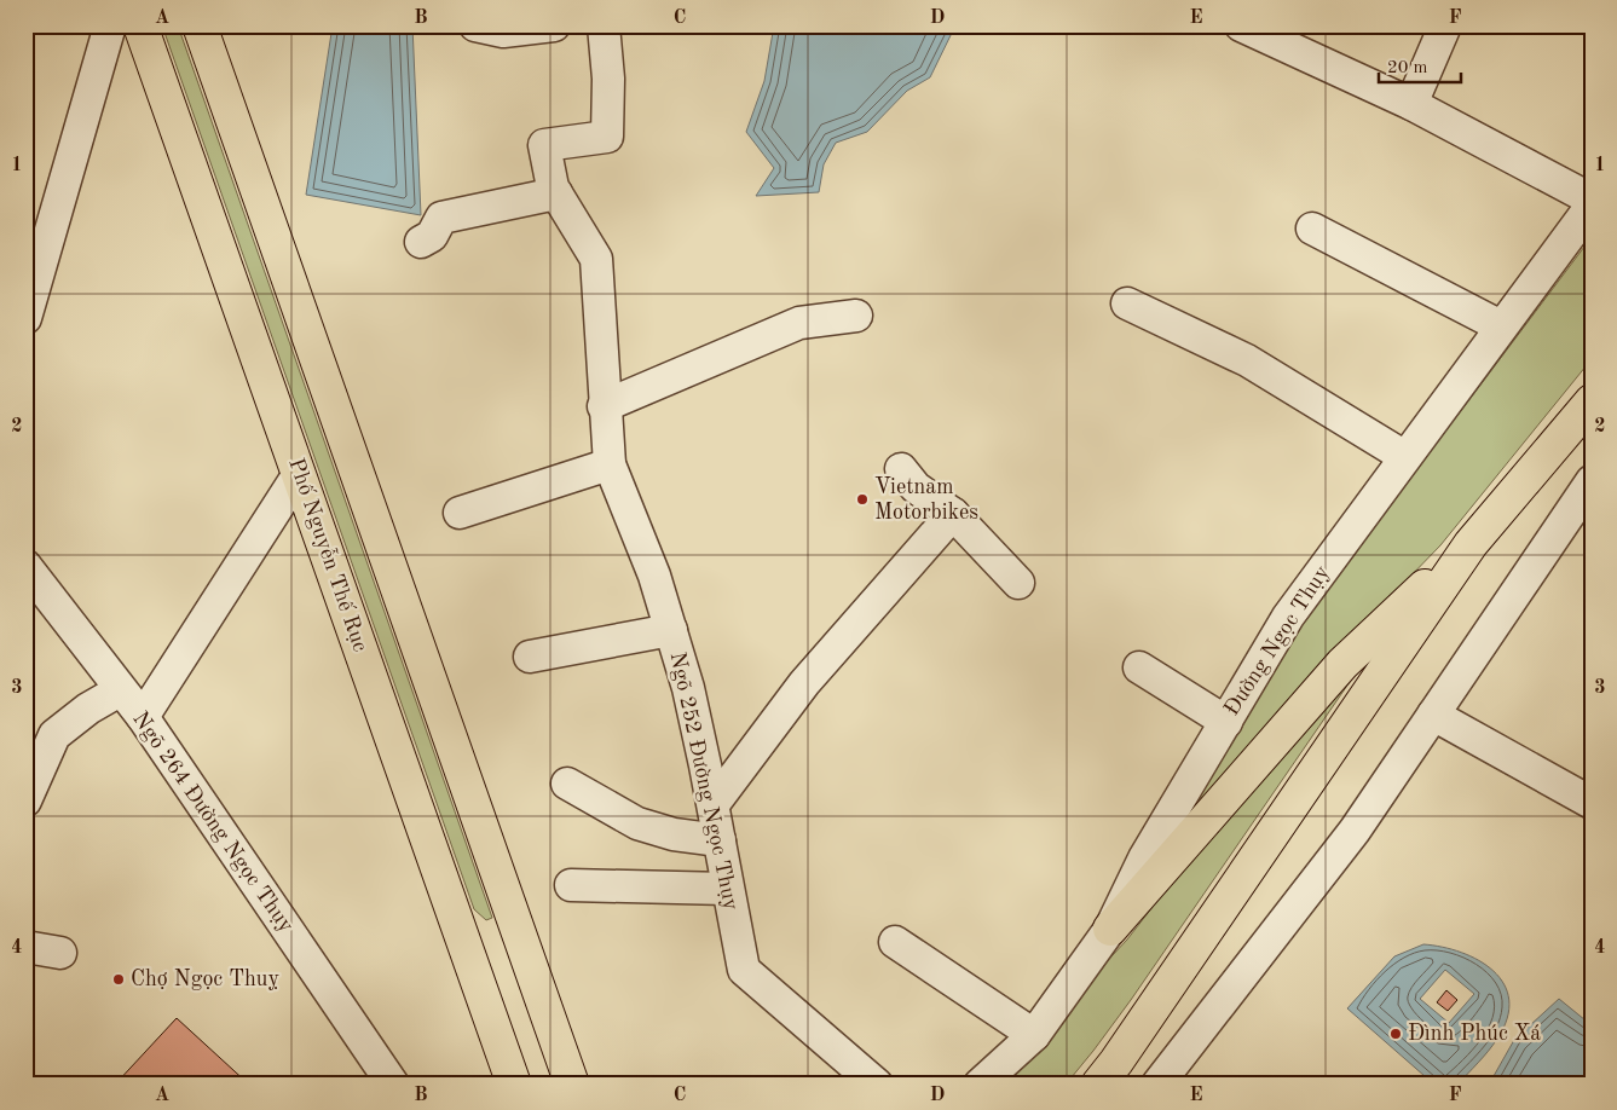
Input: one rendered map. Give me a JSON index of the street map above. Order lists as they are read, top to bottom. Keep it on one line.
{"streets":{"main road":["Phố Nguyễn Thế Rục"],"street":["Đường Ngọc Thụy","Ngõ 252 Đường Ngọc Thụy","Ngõ 264 Đường Ngọc Thụy"]},"places":["Vietnam Motorbikes","Chợ Ngọc Thuỵ","Đình Phúc Xá"],"scale_bar":"20 m","grid":{"columns":["A","B","C","D","E","F"],"rows":["1","2","3","4"]}}
